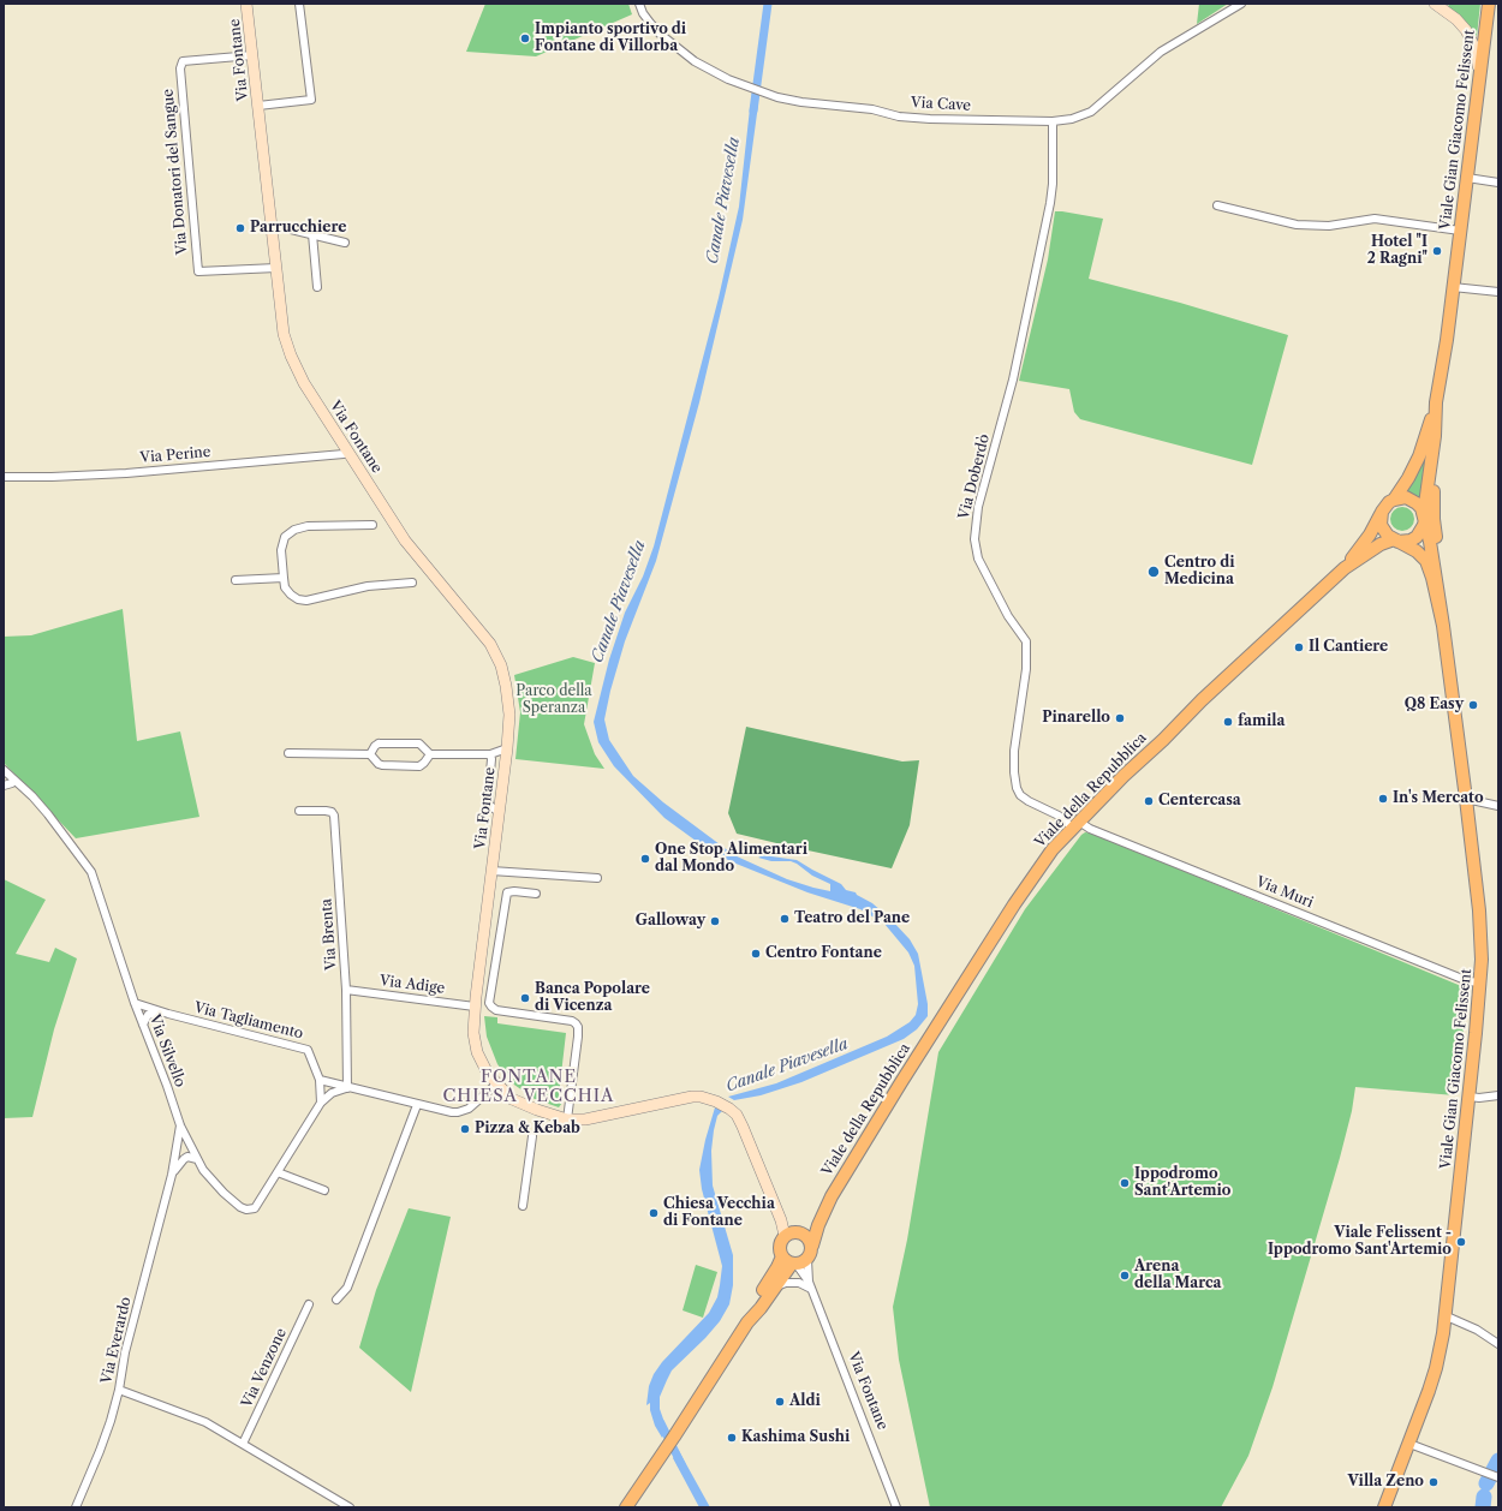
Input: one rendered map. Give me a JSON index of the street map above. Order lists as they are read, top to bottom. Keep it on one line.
{"streets":{"main road":["Viale Gian Giacomo Felissent","Viale della Repubblica"],"street":["Via Fontane","Via Cave","Via Donatori del Sangue","Via Perine","Via Doberdò","Via Muri","Via Brenta","Via Adige","Via Tagliamento","Via Silvello","Via Everardo","Via Venzone"]},"crossings":[["Via Fontane","Via Donatori del Sangue"],["Via Fontane","Via Perine"],["Via Fontane","Viale della Repubblica"],["Via Fontane","Via Adige"],["Via Cave","Via Doberdò"],["Viale Gian Giacomo Felissent","Via Muri"],["Via Doberdò","Viale della Repubblica"],["Via Doberdò","Via Muri"],["Viale della Repubblica","Via Muri"],["Via Brenta","Via Adige"],["Via Tagliamento","Via Silvello"],["Via Silvello","Via Everardo"]],"districts":["FONTANE CHIESA VECCHIA"],"water":["Canale Piavesella"],"parks":["Parco della Speranza"],"places":["Impianto sportivo di Fontane di Villorba","Parrucchiere","Hotel \"I 2 Ragni\"","Centro di Medicina","Il Cantiere","Q8 Easy","Pinarello","famila","In's Mercato","Centercasa","One Stop Alimentari dal Mondo","Teatro del Pane","Galloway","Centro Fontane","Banca Popolare di Vicenza","Pizza & Kebab","Ippodromo Sant'Artemio","Chiesa Vecchia di Fontane","Viale Felissent - Ippodromo Sant'Artemio","Arena della Marca","Aldi","Kashima Sushi","Villa Zeno"]}
